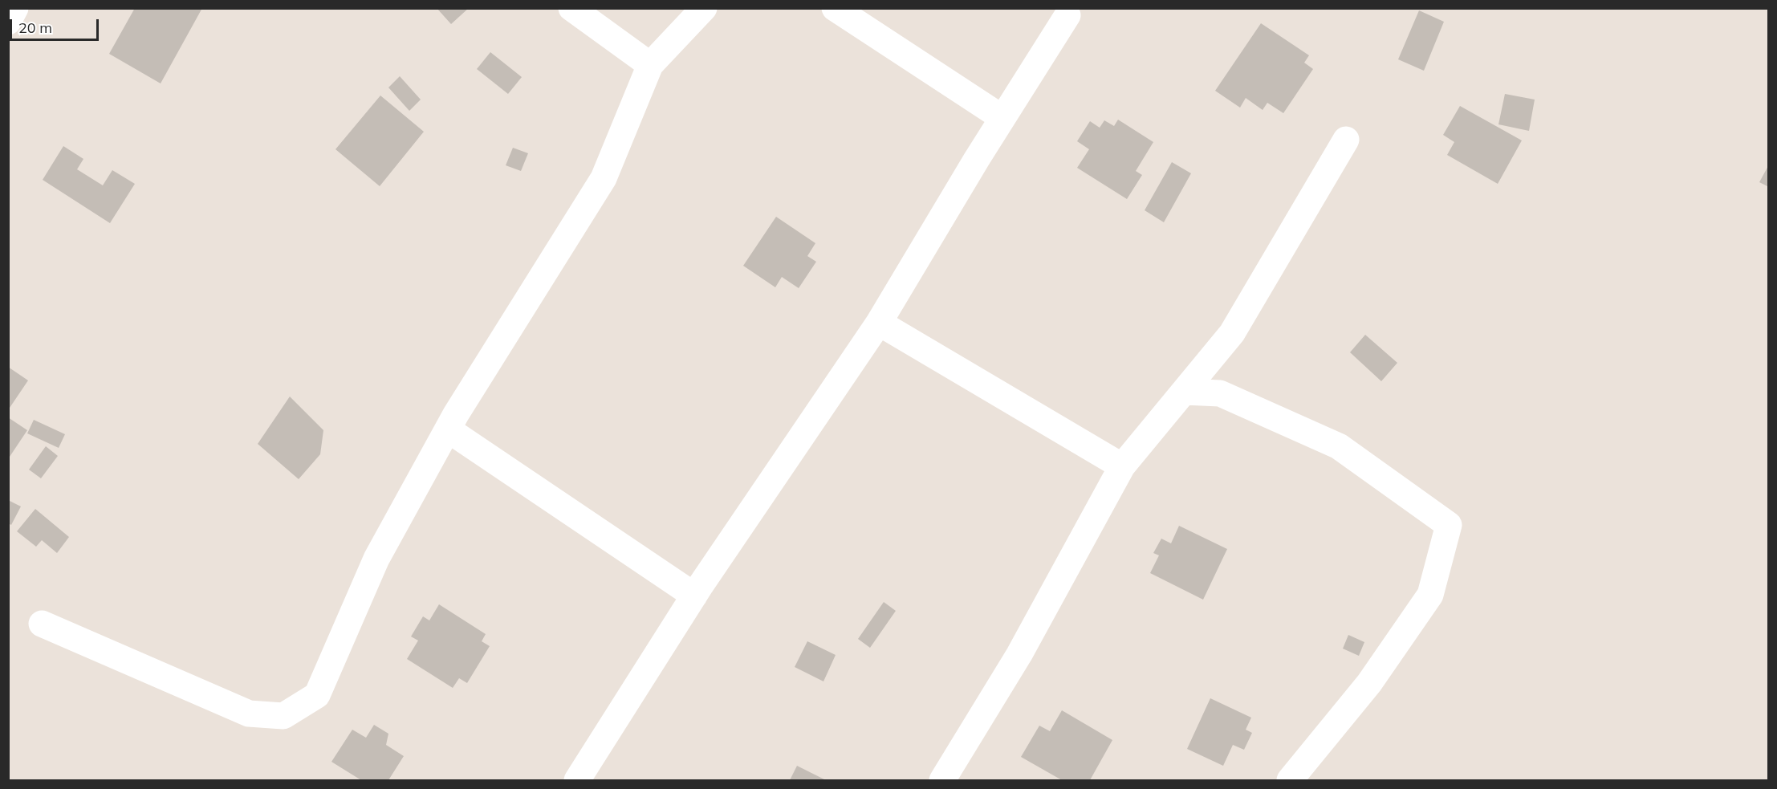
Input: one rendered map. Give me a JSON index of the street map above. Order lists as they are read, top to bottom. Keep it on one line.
{"scale_bar":"20 m"}
